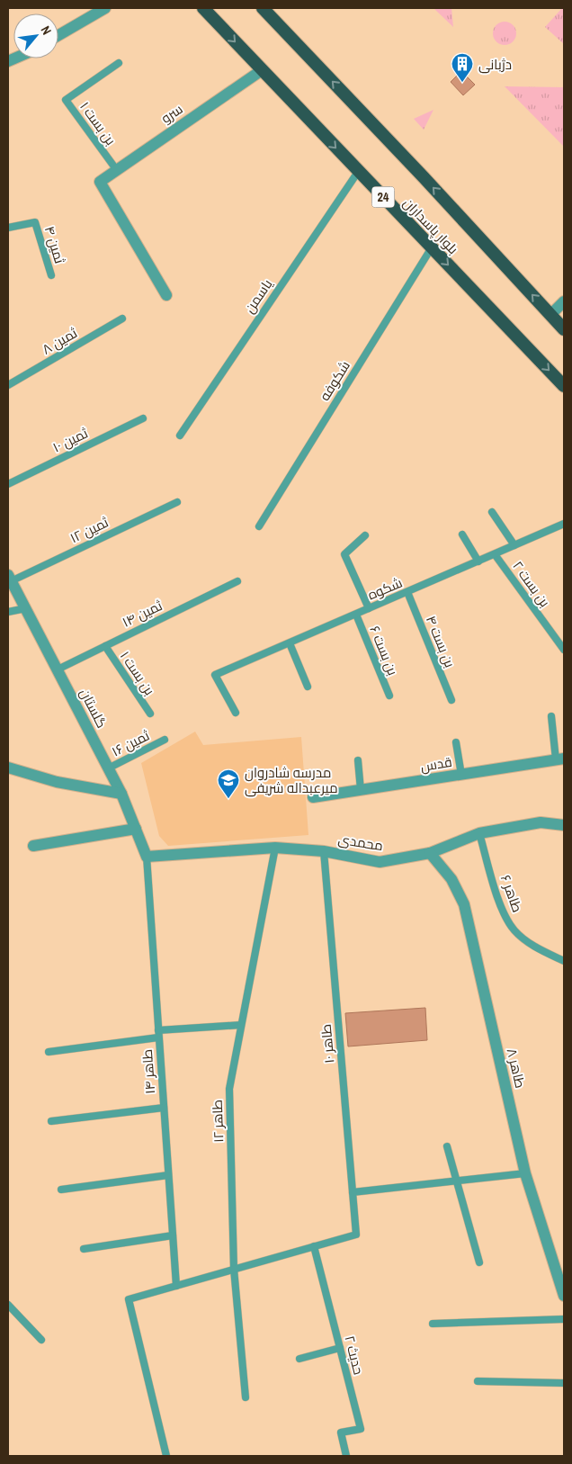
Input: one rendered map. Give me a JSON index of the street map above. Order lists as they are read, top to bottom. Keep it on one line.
{"streets":{"highway":["24","بلوار پاسداران"],"street":["سرو","گلستان","قدس","محمدی","طاهر ۸"],"lane":["بن بست ۱","ثمین ۴","یاسمن","ثمین ۸","شکوفه","ثمین ۱۰","ثمین ۱۲","بن بست ۲","شکوه","ثمین ۱۴","بن بست ۴","بن بست ۶","ثمین ۱۶","طاهر ۶","طاهر ۱۰","طاهر ۱۴","طاهر ۱۲","حدیث ۲"]},"crossings":[["سرو","بن بست ۱"],["سرو","بلوار پاسداران"],["بن بست ۱","ثمین ۱۴"],["بلوار پاسداران","یاسمن"],["بلوار پاسداران","شکوفه"],["ثمین ۱۲","گلستان"],["بن بست ۲","شکوه"],["شکوه","بن بست ۴"],["شکوه","بن بست ۶"],["ثمین ۱۴","گلستان"],["گلستان","ثمین ۱۶"],["گلستان","محمدی"],["گلستان","طاهر ۱۴"],["محمدی","طاهر ۶"],["محمدی","طاهر ۱۰"],["محمدی","طاهر ۸"],["محمدی","طاهر ۱۴"],["محمدی","طاهر ۱۲"],["طاهر ۱۰","حدیث ۲"]],"places":{"building":["دژبانی"],"school or university":["مدرسه شادروان میرعبداله شریفی"]},"north":"top right"}
